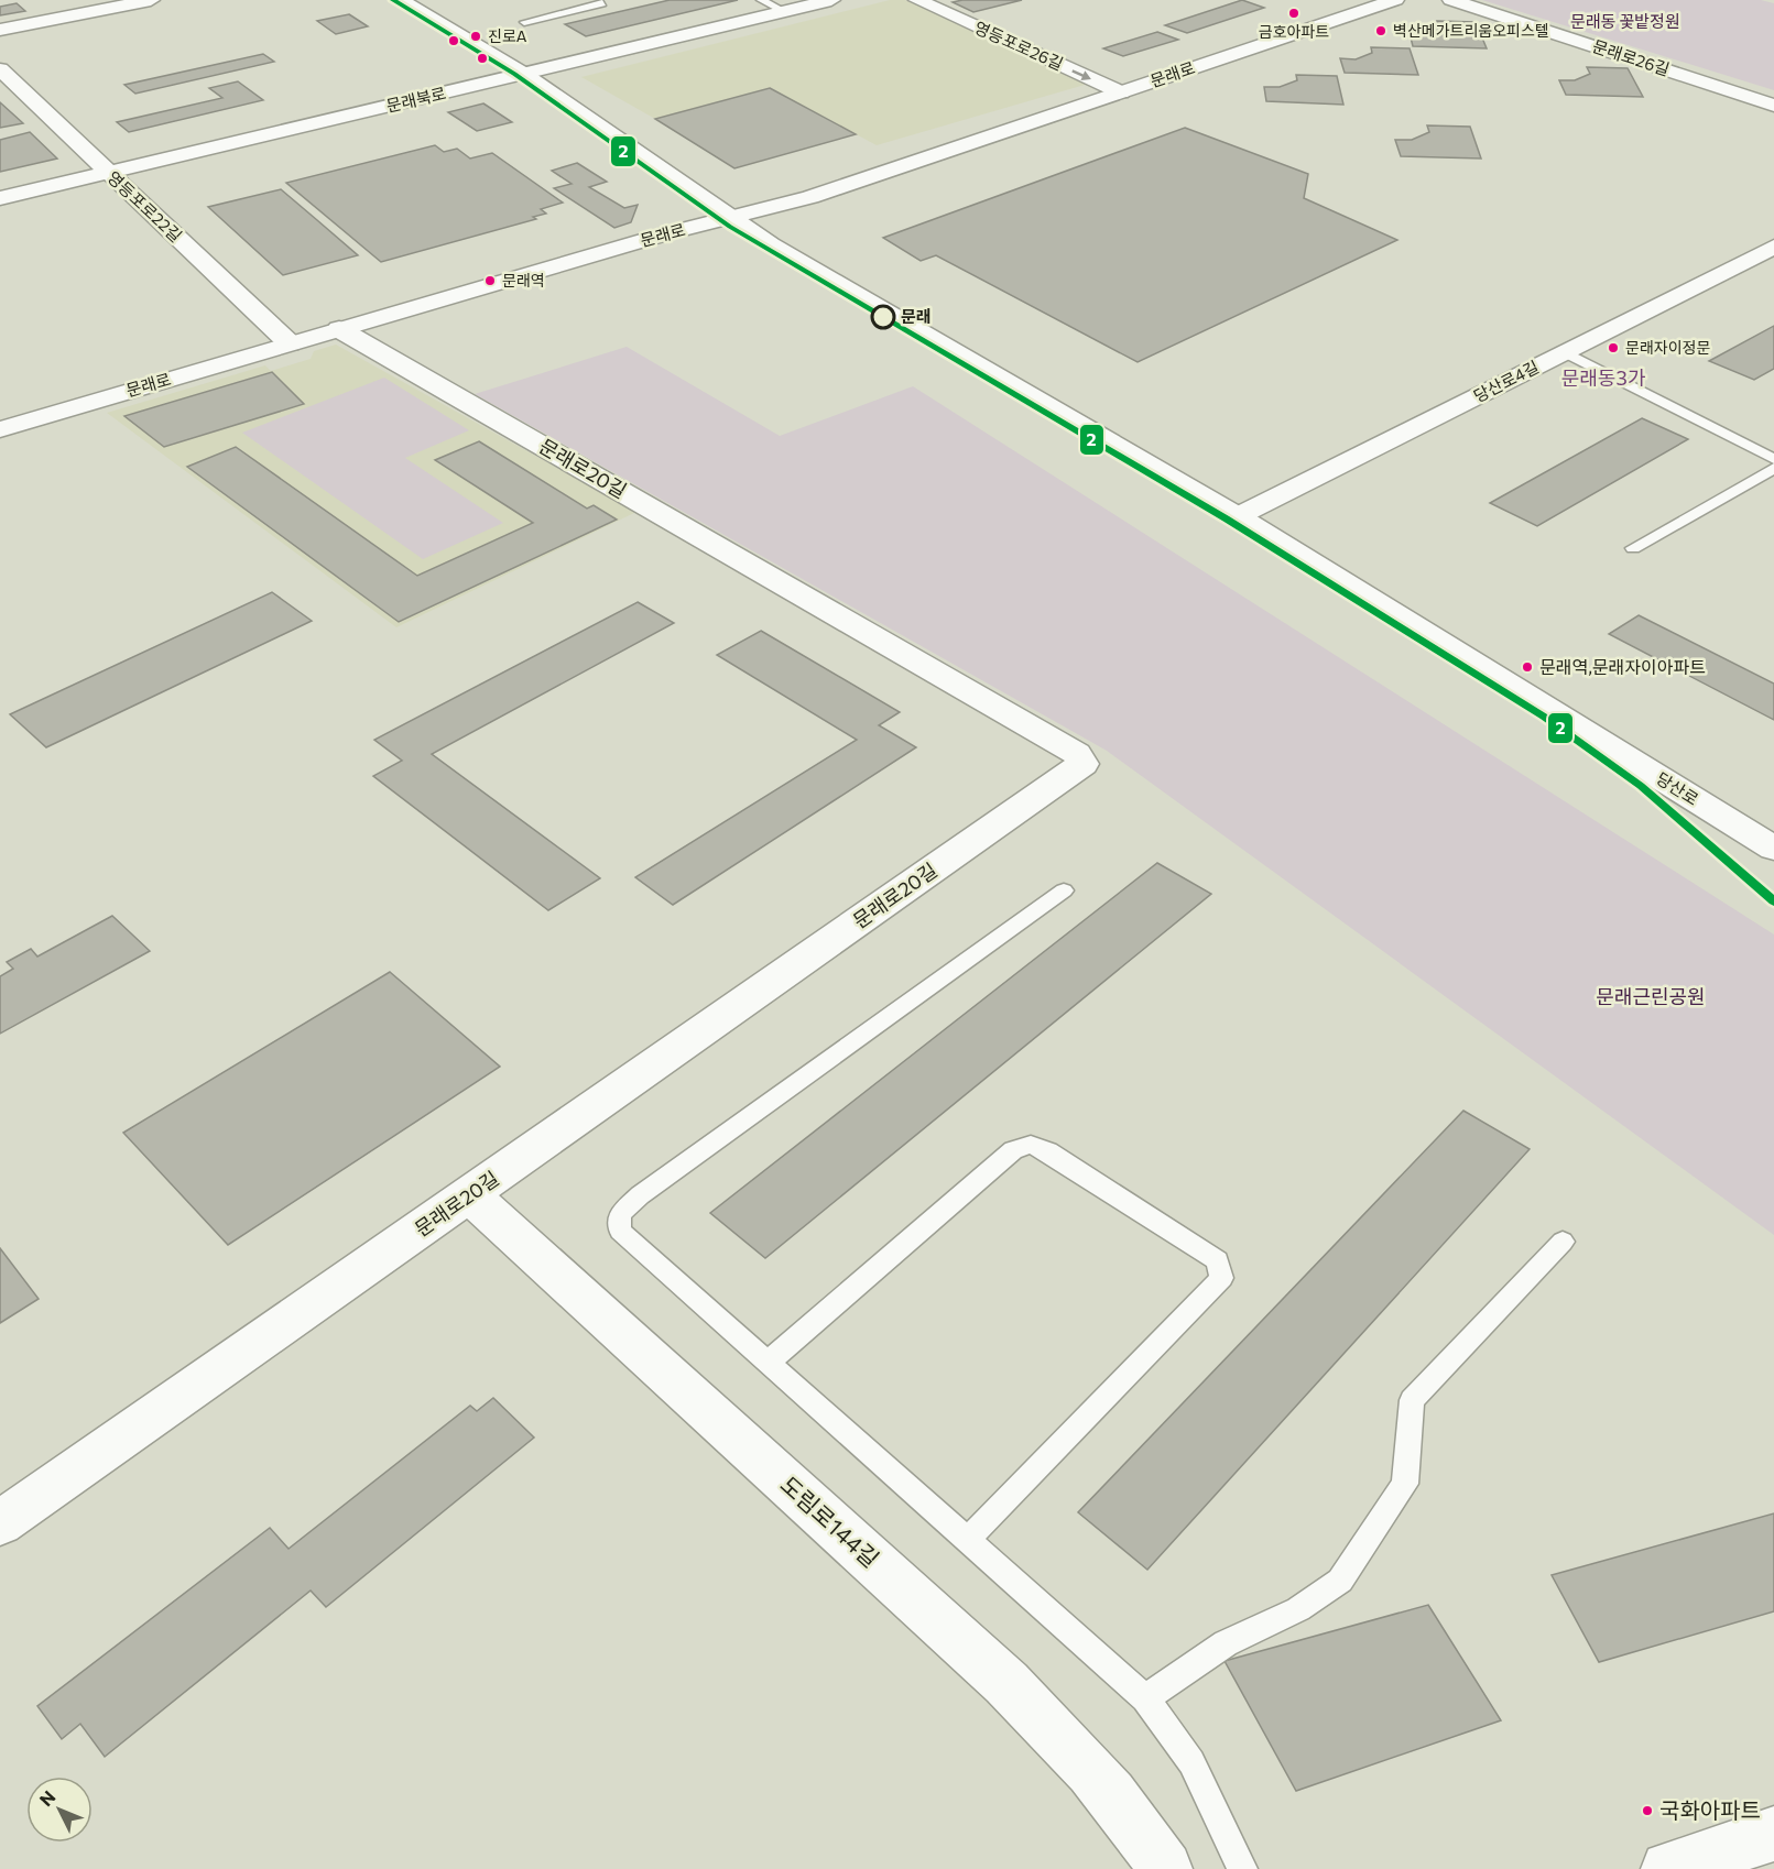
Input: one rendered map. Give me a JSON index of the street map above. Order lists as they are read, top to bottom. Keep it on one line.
{"streets":{"street":["영등포로26길","문래로26길","문래로","문래북로","영등포로22길","당산로4길","문래로20길","당산로","도림로144길"]},"crossings":[["영등포로26길","문래로"],["문래로","영등포로22길"],["문래로","문래로20길"],["문래로","당산로"],["문래북로","영등포로22길"],["문래북로","당산로"],["당산로4길","당산로"],["문래로20길","도림로144길"]],"one_way":["영등포로26길"],"districts":["문래동3가"],"parks":["문래동 꽃밭정원","문래근린공원"],"places":["금호아파트","벽산메가트리움오피스텔","진로A","문래역","문래","문래자이정문","문래역,문래자이아파트","국화아파트"],"lines":["transit line 2"],"north":"top left"}
